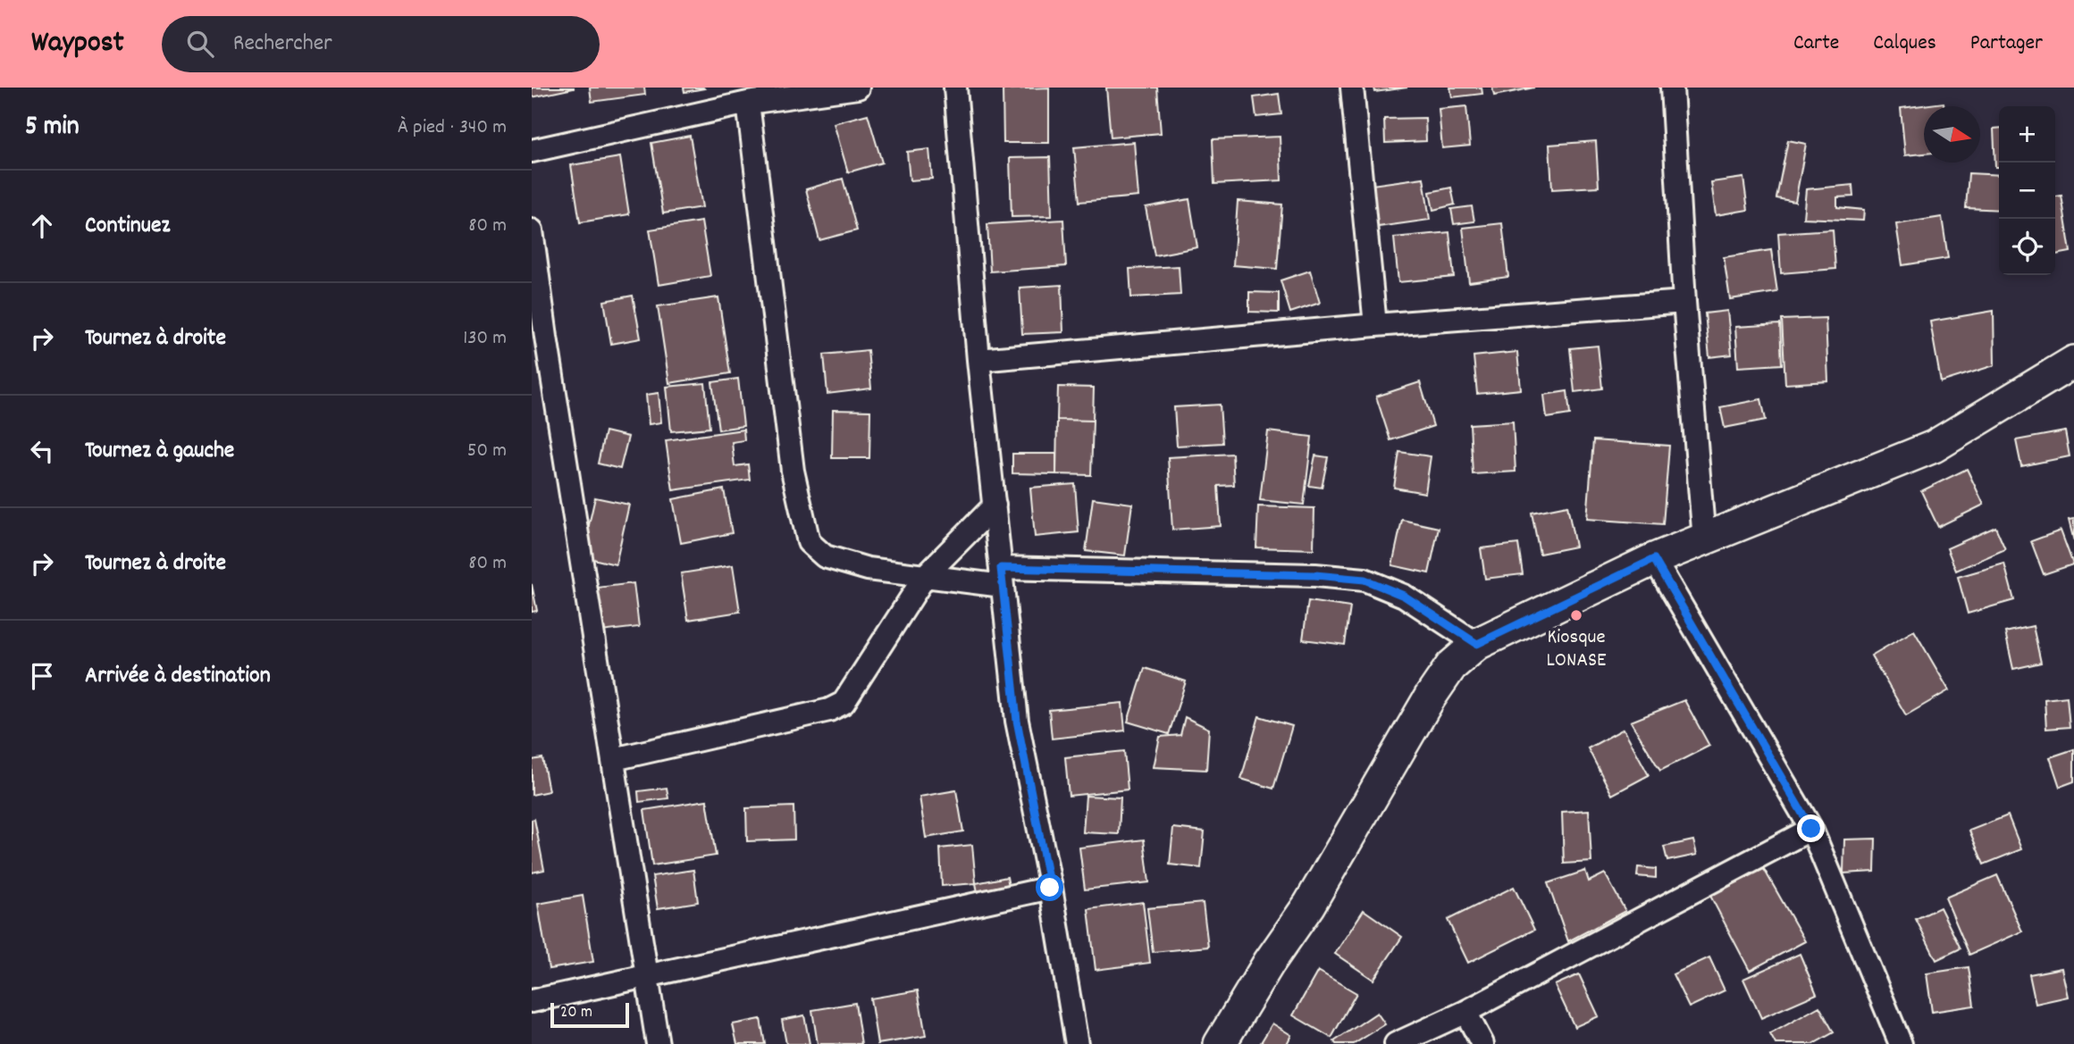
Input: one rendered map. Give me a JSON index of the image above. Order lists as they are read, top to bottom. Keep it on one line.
{"places":["Kiosque LONASE"],"scale_bar":"20 m","north":"right","page":{"header":"Waypost","search":"Rechercher","nav":["Carte","Calques","Partager"],"heading":["5 min","À pied · 340 m"],"map_buttons":["+","−"],"list":[["Continuez","80 m"],["Tournez à droite","130 m"],["Tournez à gauche","50 m"],["Tournez à droite","80 m"],"Arrivée à destination"],"scale":"20 m"}}
